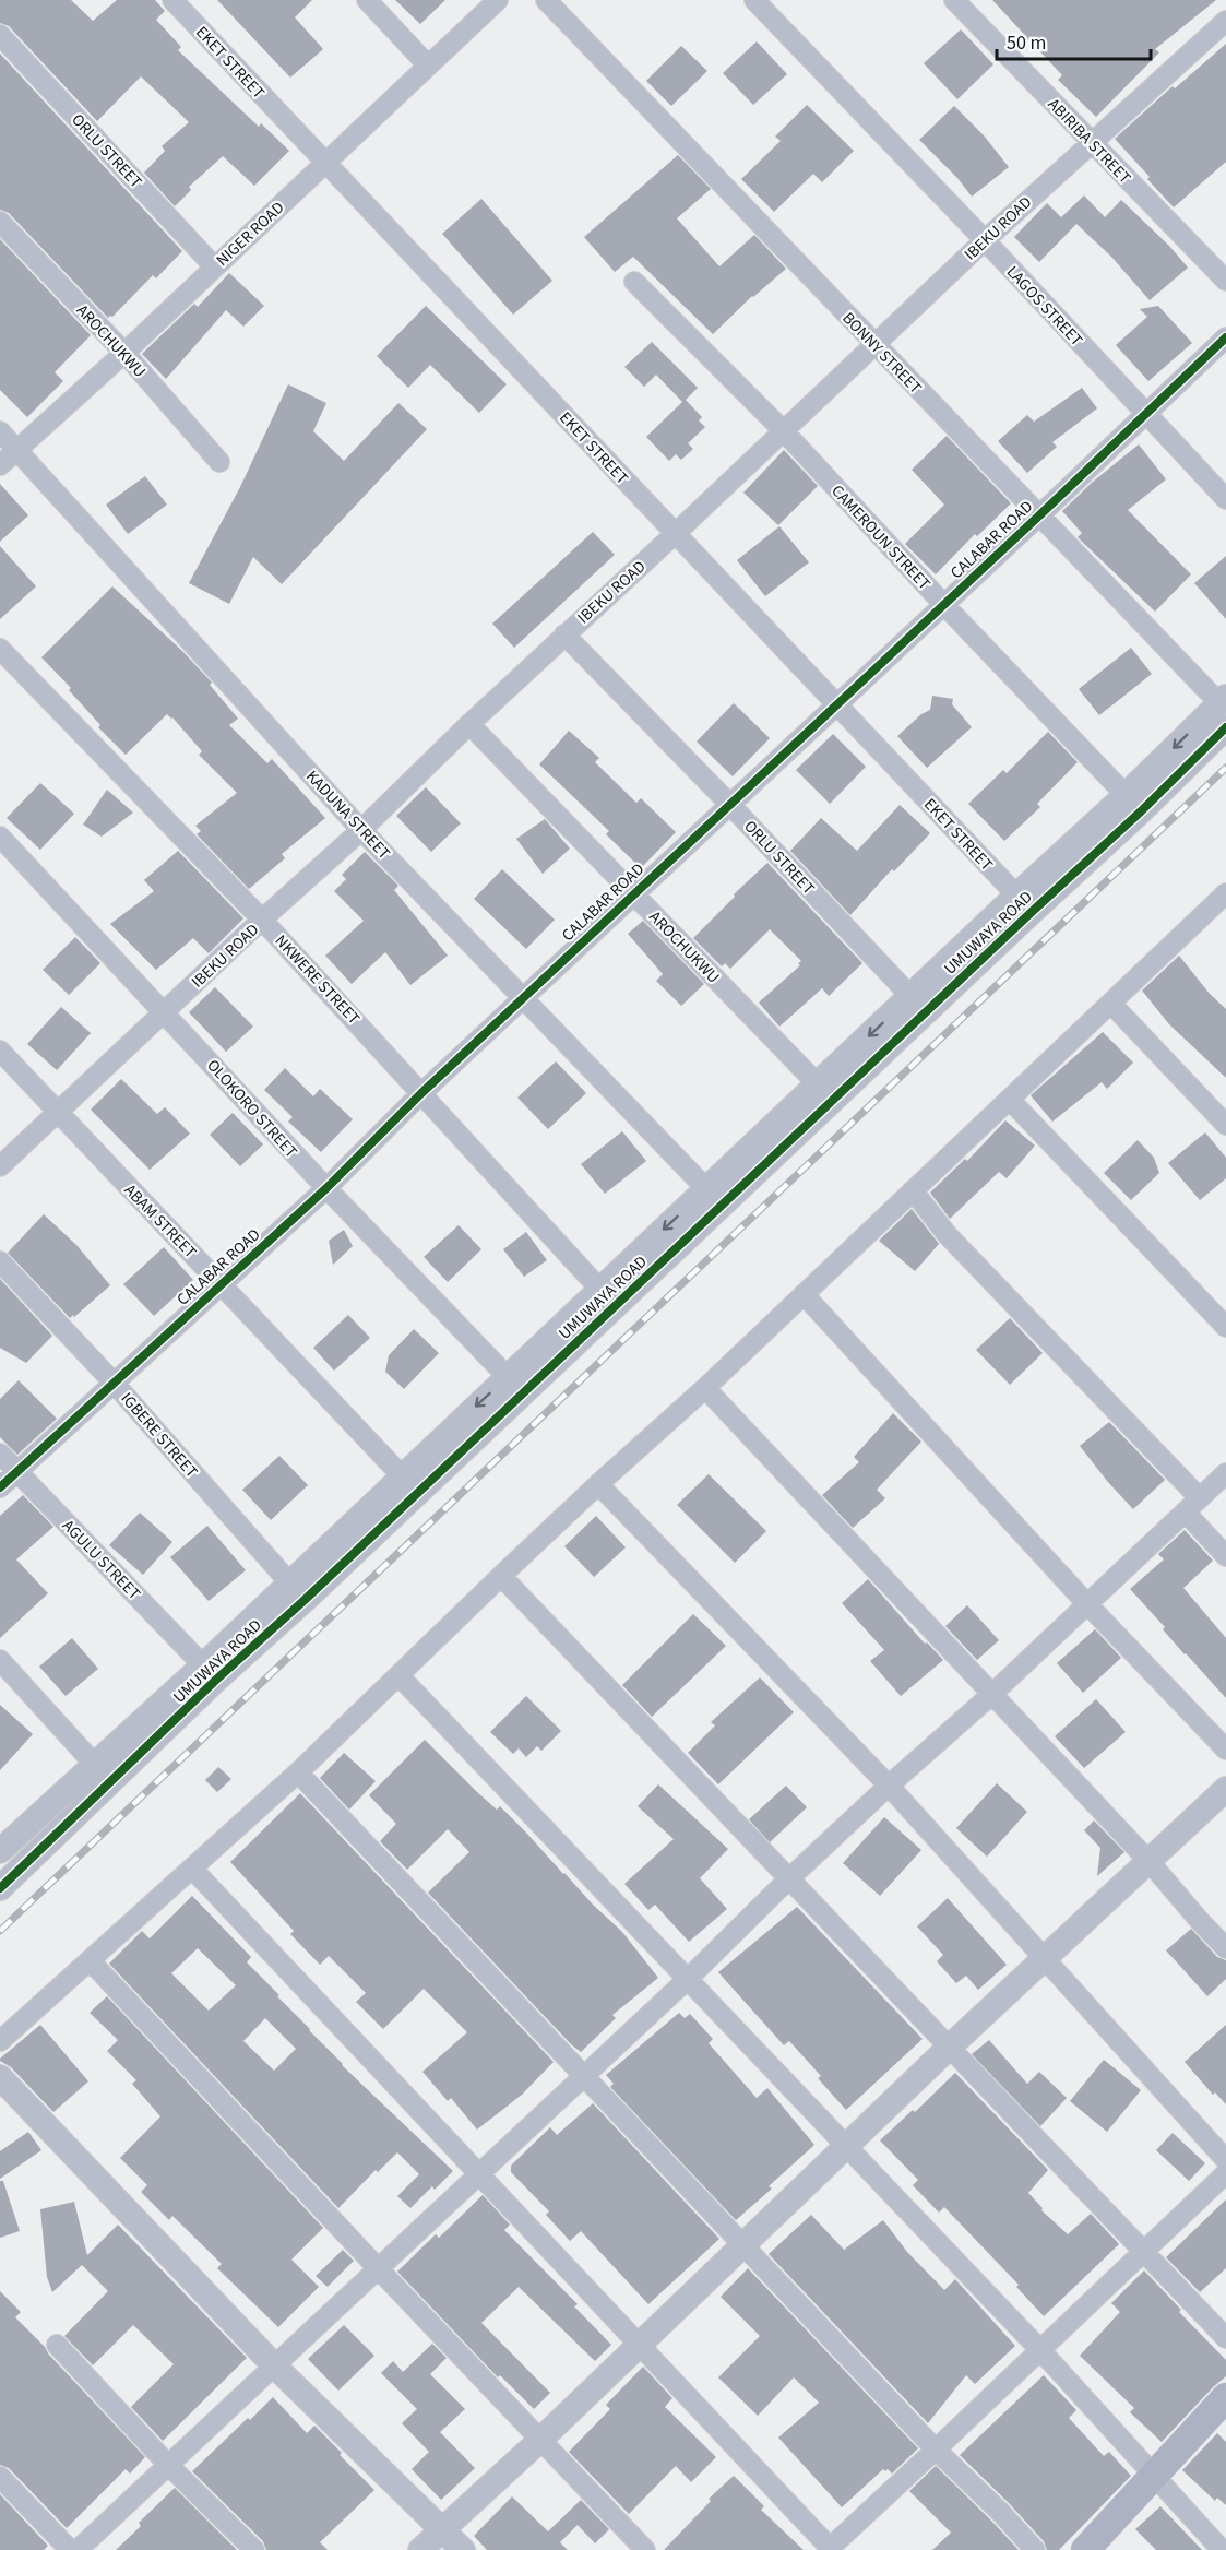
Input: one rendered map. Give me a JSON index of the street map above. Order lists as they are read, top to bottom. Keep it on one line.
{"streets":{"street":["EKET STREET","ABIRIBA STREET","ORLU STREET","IBEKU ROAD","NIGER ROAD","LAGOS STREET","AROCHUKWU","BONNY STREET","CAMEROUN STREET","CALABAR ROAD","KADUNA STREET","UMUWAYA ROAD","NKWERE STREET","OLOKORO STREET","ABAM STREET","IGBERE STREET","AGULU STREET"]},"crossings":[["EKET STREET","IBEKU ROAD"],["EKET STREET","NIGER ROAD"],["EKET STREET","CALABAR ROAD"],["EKET STREET","UMUWAYA ROAD"],["ABIRIBA STREET","IBEKU ROAD"],["ORLU STREET","IBEKU ROAD"],["ORLU STREET","NIGER ROAD"],["ORLU STREET","CALABAR ROAD"],["ORLU STREET","UMUWAYA ROAD"],["IBEKU ROAD","LAGOS STREET"],["IBEKU ROAD","AROCHUKWU"],["IBEKU ROAD","BONNY STREET"],["IBEKU ROAD","CAMEROUN STREET"],["IBEKU ROAD","KADUNA STREET"],["IBEKU ROAD","NKWERE STREET"],["IBEKU ROAD","OLOKORO STREET"],["IBEKU ROAD","ABAM STREET"],["NIGER ROAD","AROCHUKWU"],["NIGER ROAD","KADUNA STREET"],["LAGOS STREET","CALABAR ROAD"],["AROCHUKWU","CALABAR ROAD"],["AROCHUKWU","UMUWAYA ROAD"],["BONNY STREET","CALABAR ROAD"],["BONNY STREET","UMUWAYA ROAD"],["CAMEROUN STREET","CALABAR ROAD"],["CAMEROUN STREET","UMUWAYA ROAD"],["CALABAR ROAD","KADUNA STREET"],["CALABAR ROAD","NKWERE STREET"],["CALABAR ROAD","OLOKORO STREET"],["CALABAR ROAD","ABAM STREET"],["CALABAR ROAD","IGBERE STREET"],["CALABAR ROAD","AGULU STREET"],["KADUNA STREET","UMUWAYA ROAD"],["UMUWAYA ROAD","NKWERE STREET"],["UMUWAYA ROAD","OLOKORO STREET"],["UMUWAYA ROAD","ABAM STREET"],["UMUWAYA ROAD","IGBERE STREET"],["UMUWAYA ROAD","AGULU STREET"]],"scale_bar":"50 m"}
